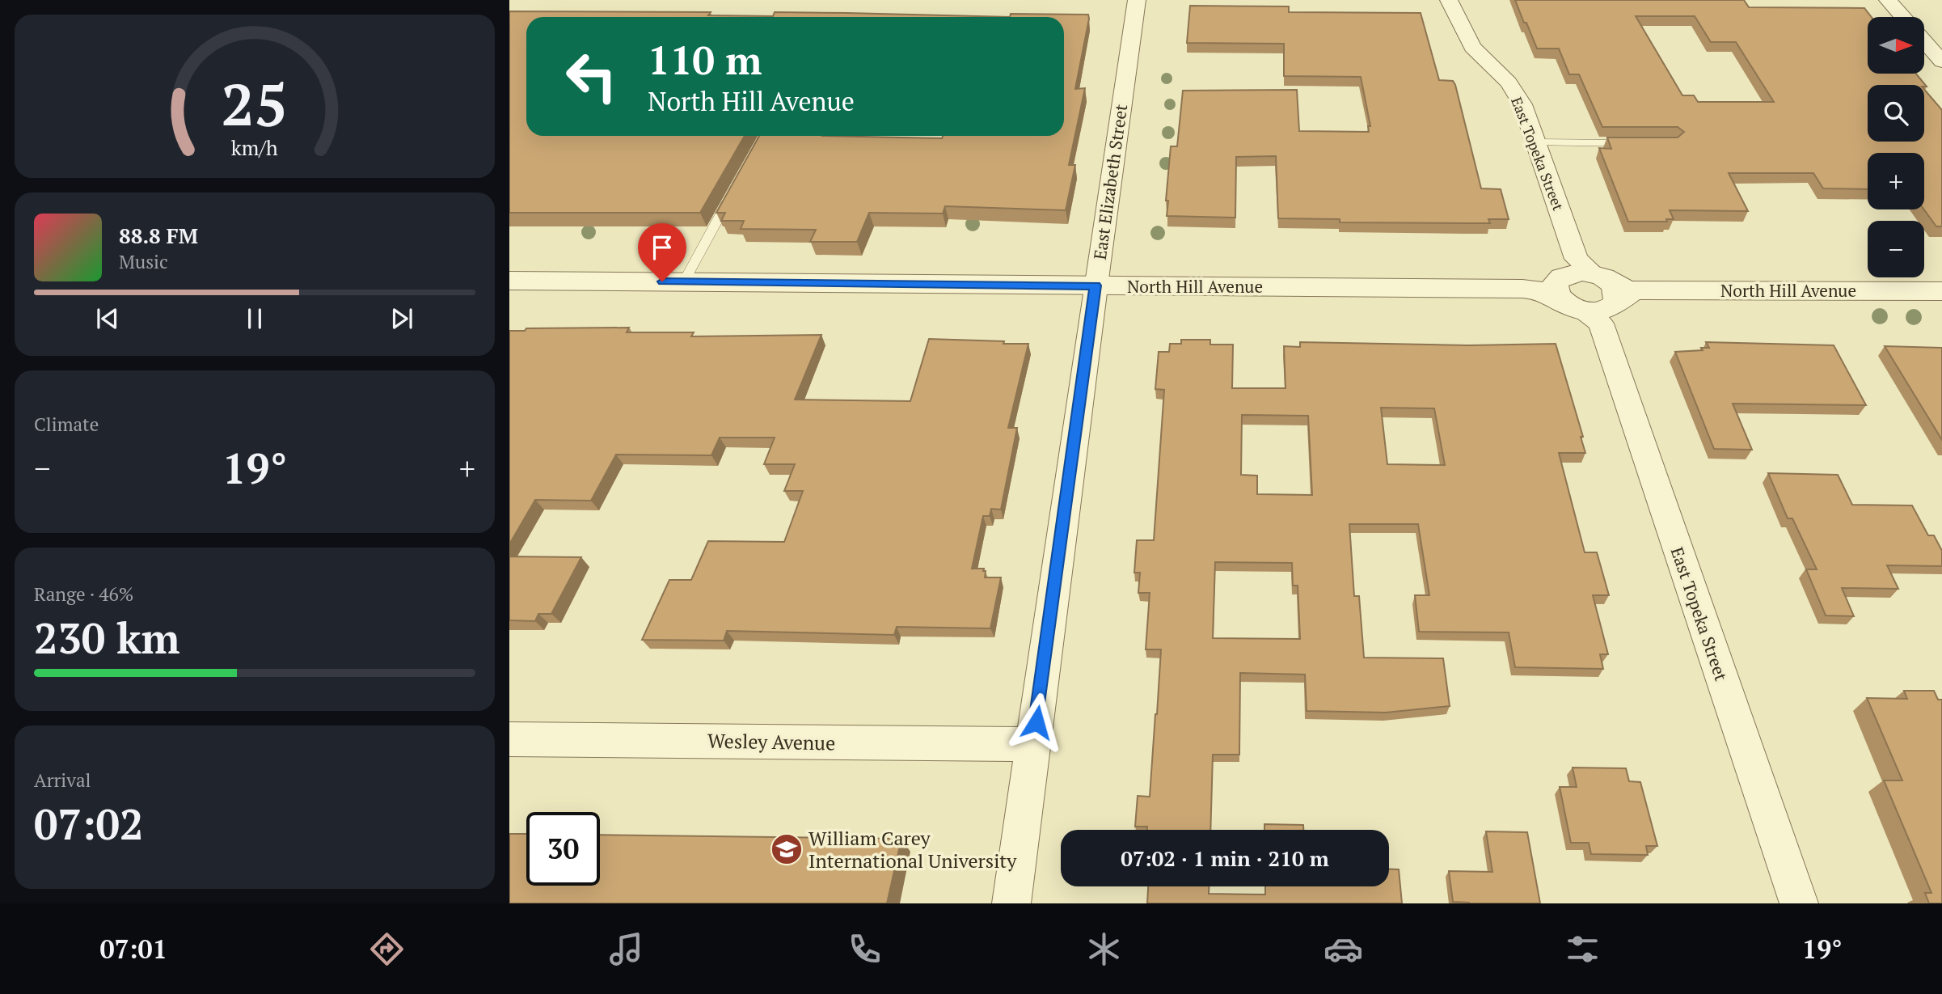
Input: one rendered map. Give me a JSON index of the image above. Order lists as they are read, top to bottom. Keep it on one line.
{"streets":{"street":["East Topeka Street","East Elizabeth Street","North Hill Avenue","Wesley Avenue"]},"crossings":[["East Topeka Street","North Hill Avenue"],["East Elizabeth Street","North Hill Avenue"],["East Elizabeth Street","Wesley Avenue"]],"places":{"school or university":["William Carey International University"]},"north":"right","page":{"map_buttons":["+","−"],"turn":["110 m","North Hill Avenue"],"song":["88.8 FM","Music"],"tile":["Climate",["Range · 46%","230 km"],["Arrival","07:02"]],"heat":["−","19°","+"],"limit":"30","trip":"07:02 · 1 min · 210 m","tabs":["07:01","19°"],"gauge":["25","km/h"]}}
